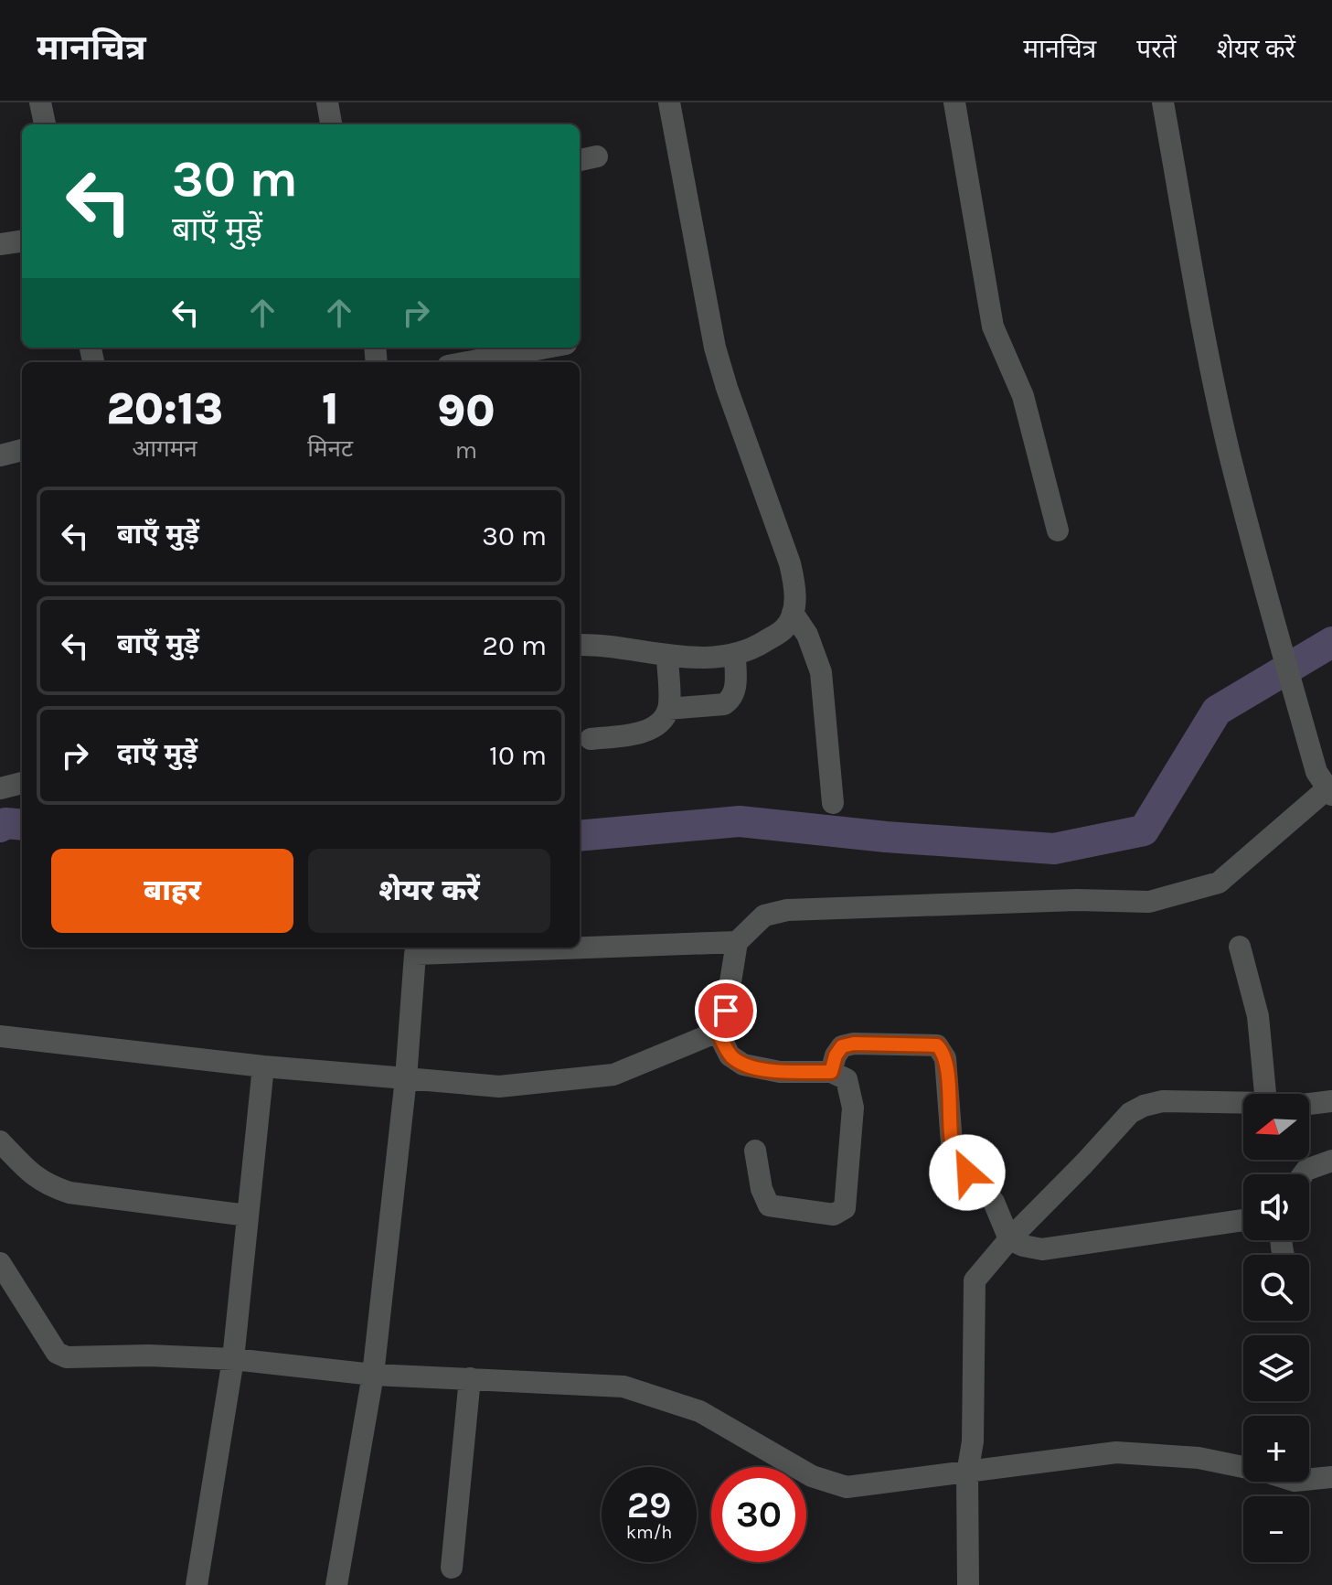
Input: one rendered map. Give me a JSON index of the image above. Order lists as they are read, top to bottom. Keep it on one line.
{"north":"left","page":{"header":"मानचित्र","nav":["मानचित्र","परतें","शेयर करें"],"turn":["30 m","बाएँ मुड़ें"],"eta":["20:13","आगमन","1","मिनट","90","m"],"list":[{"name":"बाएँ मुड़ें","value":"30 m"},{"name":"बाएँ मुड़ें","value":"20 m"},{"name":"दाएँ मुड़ें","value":"10 m"}],"buttons":["बाहर","शेयर करें"],"map_buttons":["+","−"],"speed":"29 km/h","limit":"30"}}
